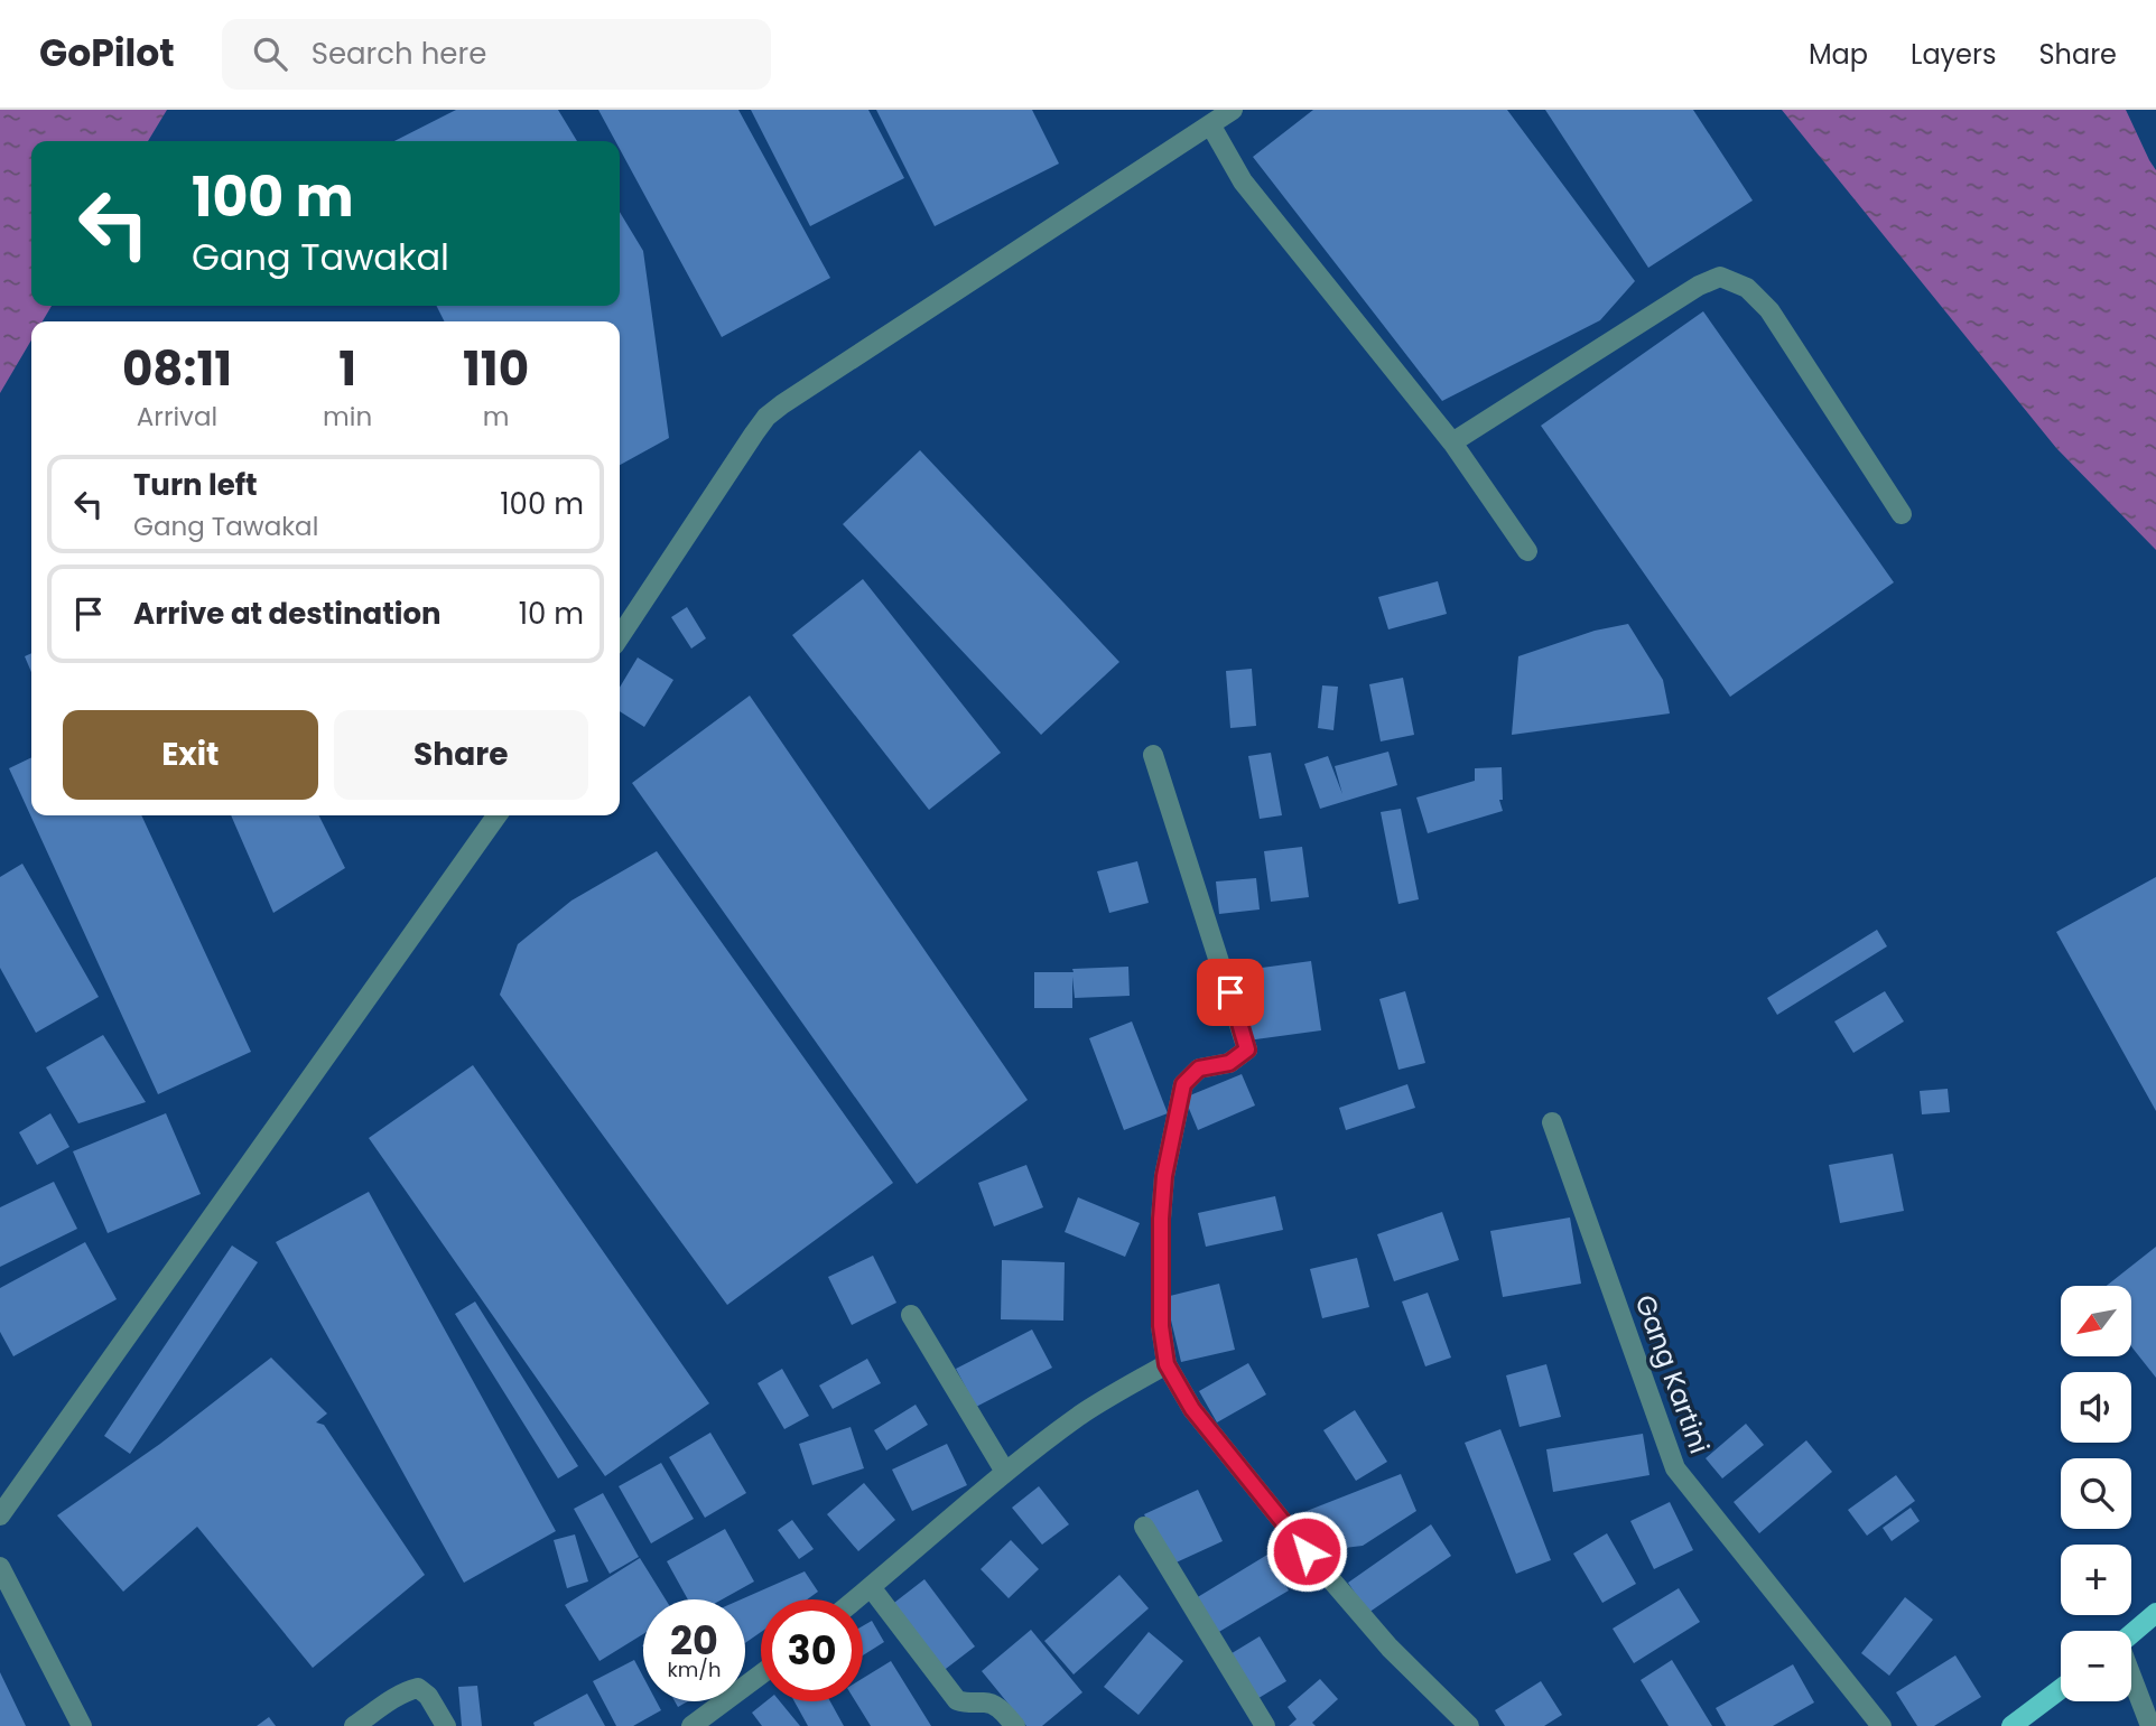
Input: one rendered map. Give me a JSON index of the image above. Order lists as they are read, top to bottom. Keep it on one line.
{"streets":{"street":["Gang Kartini"]},"north":"bottom left","page":{"header":"GoPilot","search":"Search here","nav":["Map","Layers","Share"],"turn":["100 m","Gang Tawakal"],"eta":["08:11","Arrival","1","min","110","m"],"list":[{"name":"Turn left","note":"Gang Tawakal","value":"100 m"},{"name":"Arrive at destination","value":"10 m"}],"buttons":["Exit","Share"],"map_buttons":["+","−"],"speed":"20 km/h","limit":"30"}}
